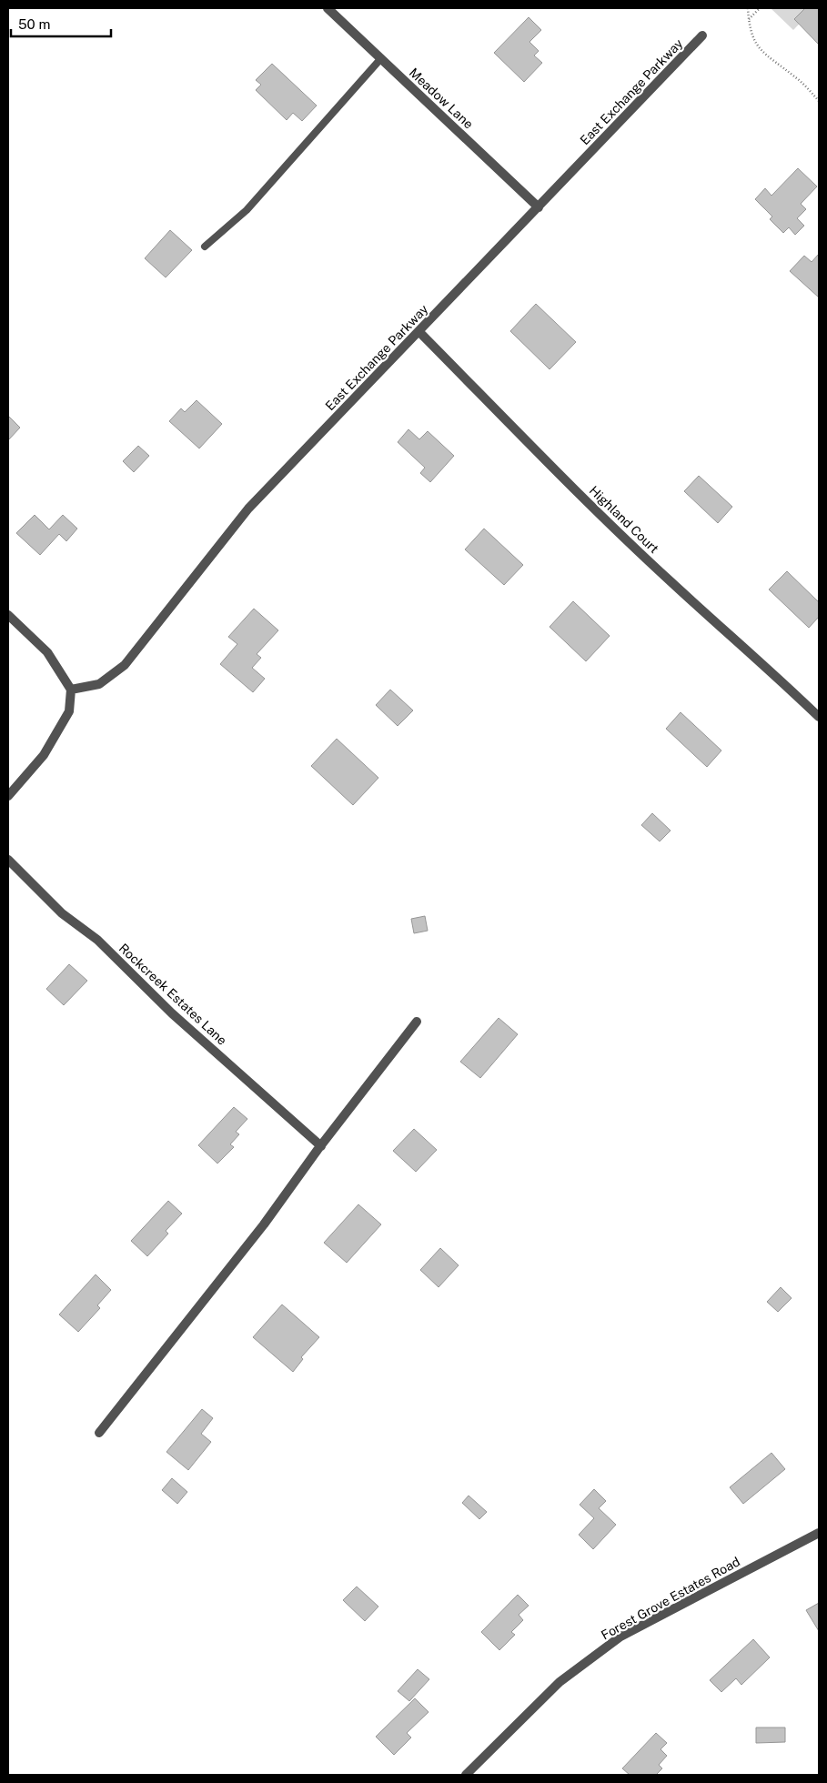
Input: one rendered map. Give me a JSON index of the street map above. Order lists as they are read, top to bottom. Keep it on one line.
{"streets":{"street":["East Exchange Parkway","Meadow Lane","Highland Court","Rockcreek Estates Lane","Forest Grove Estates Road"]},"crossings":[["East Exchange Parkway","Meadow Lane"],["East Exchange Parkway","Highland Court"]],"scale_bar":"50 m"}
